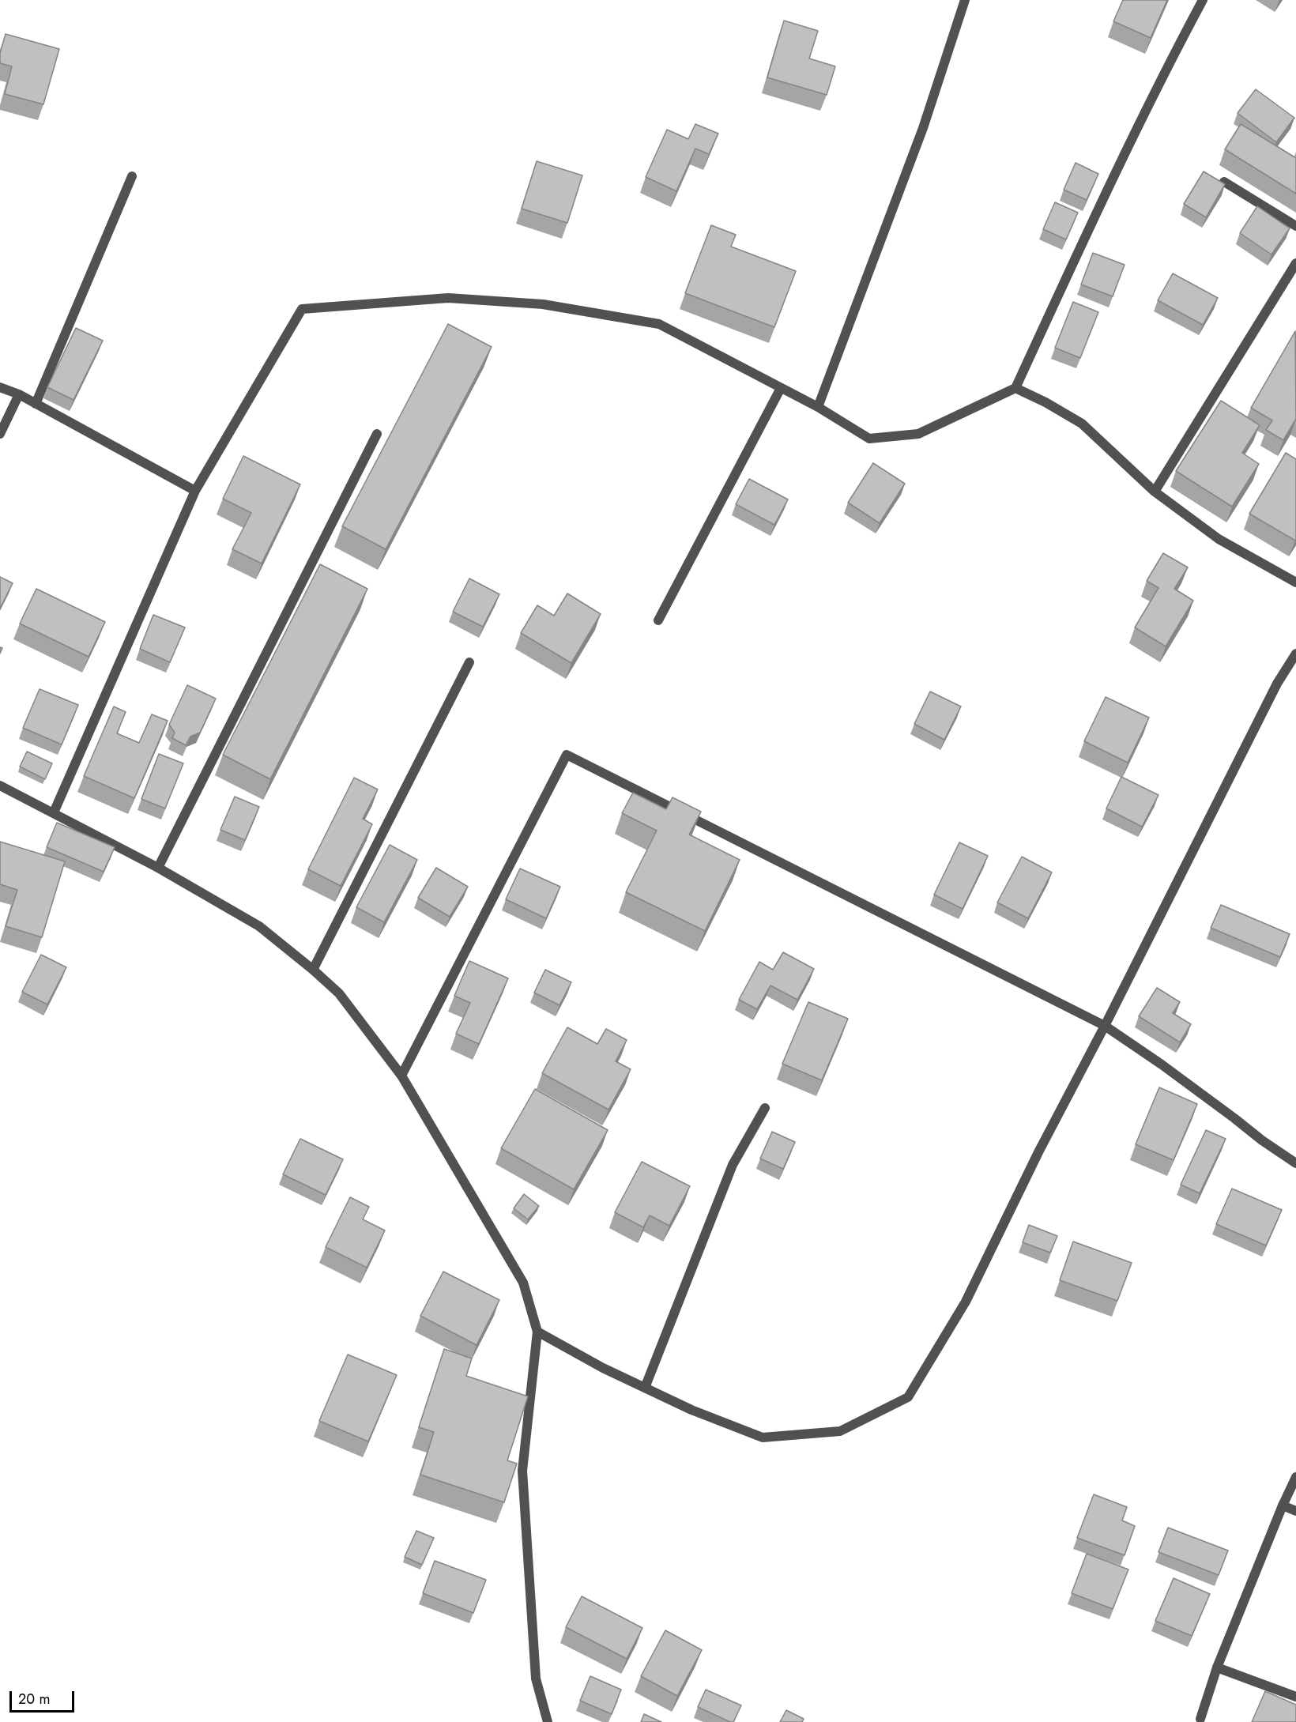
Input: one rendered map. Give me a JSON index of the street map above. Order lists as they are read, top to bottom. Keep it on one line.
{"scale_bar":"20 m"}
